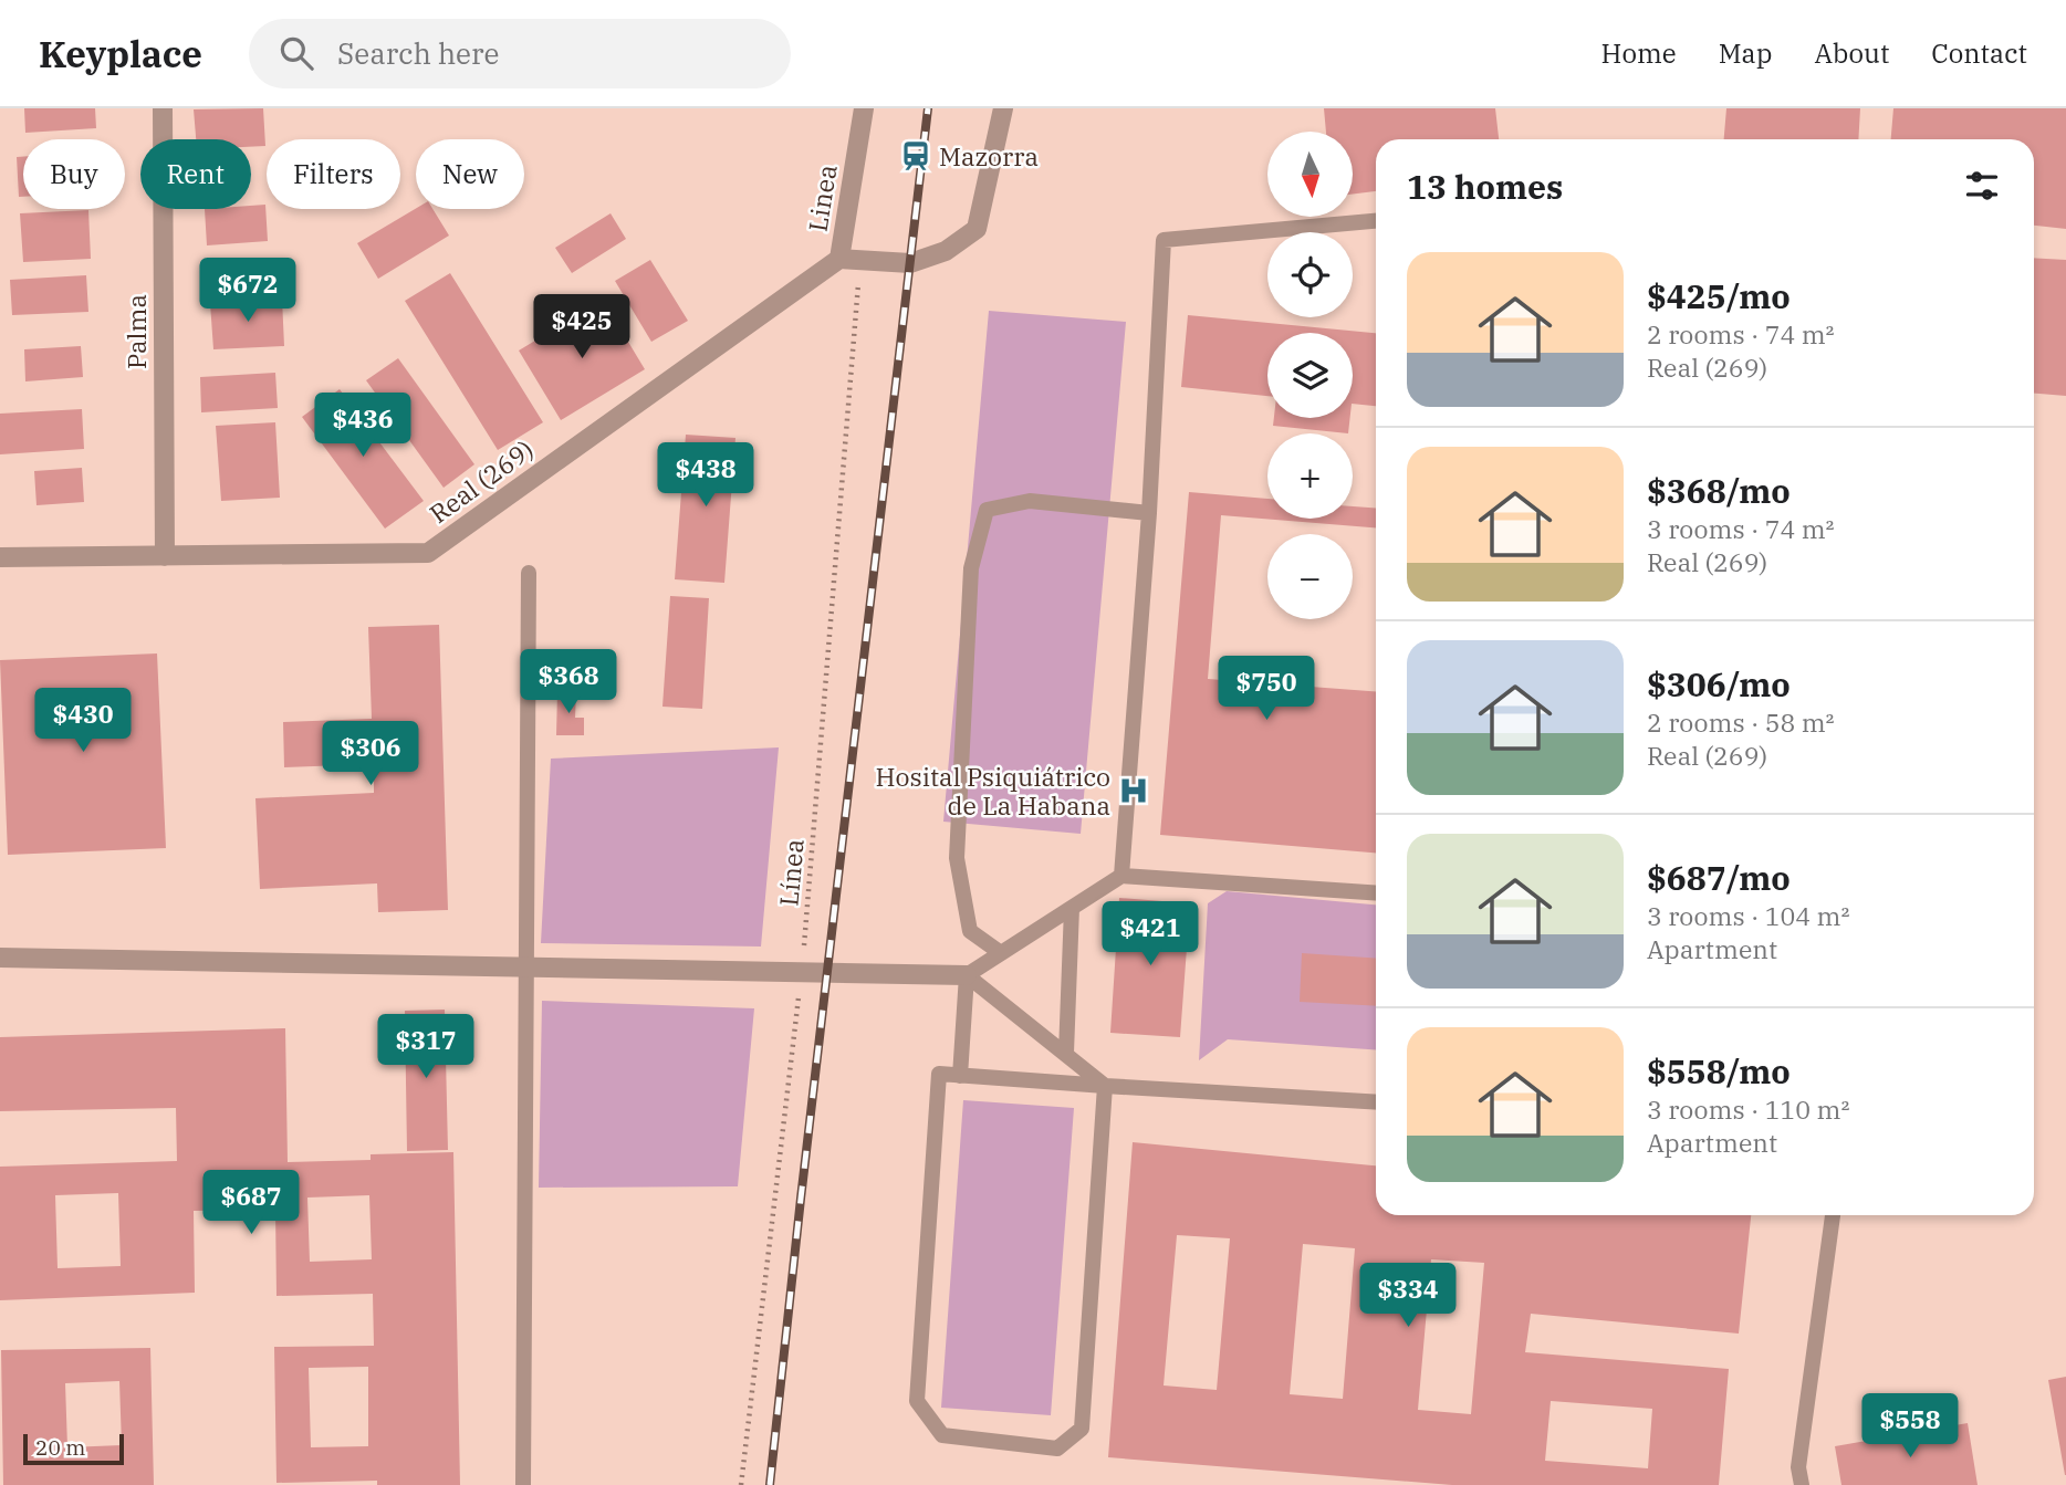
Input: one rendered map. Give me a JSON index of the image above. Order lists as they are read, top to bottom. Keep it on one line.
{"streets":{"street":["Linea","Palma","Real (269)"],"path":["Línea"]},"crossings":[["Linea","Real (269)"],["Linea","Línea"],["Palma","Real (269)"]],"places":{"station":["Mazorra"],"hospital":["Hosital Psiquiátrico de La Habana"]},"scale_bar":"20 m","north":"bottom","page":{"header":"Keyplace","search":"Search here","nav":["Home","Map","About","Contact"],"map_buttons":["+","−"],"chip":["Buy","Rent","Filters","New"],"heading":"13 homes","list":[{"name":"$425/mo","note":"2 rooms · 74 m² · Real (269)"},{"name":"$368/mo","note":"3 rooms · 74 m² · Real (269)"},{"name":"$306/mo","note":"2 rooms · 58 m² · Real (269)"},{"name":"$687/mo","note":"3 rooms · 104 m² · Apartment"},{"name":"$558/mo","note":"3 rooms · 110 m² · Apartment"}],"price":["$672","$425","$436","$438","$368","$750","$430","$306","$421","$317","$687","$334","$558"],"scale":"20 m"}}
